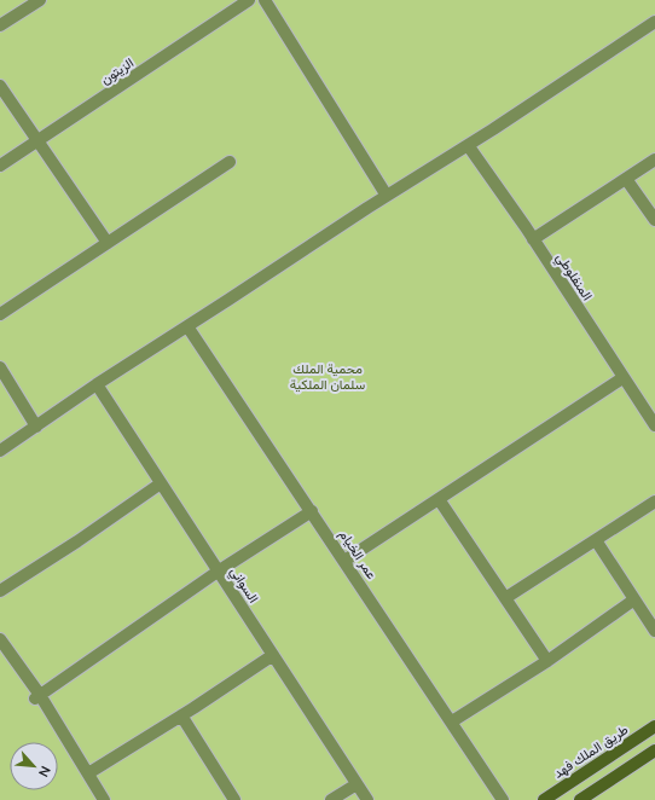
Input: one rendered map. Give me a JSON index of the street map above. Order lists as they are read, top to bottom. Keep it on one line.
{"streets":{"street":["الزيتون","المنفلوطي","عمر الخيام","السواني","طريق الملك فهد"]},"parks":["محمية الملك سلمان الملكية"],"north":"bottom right"}
